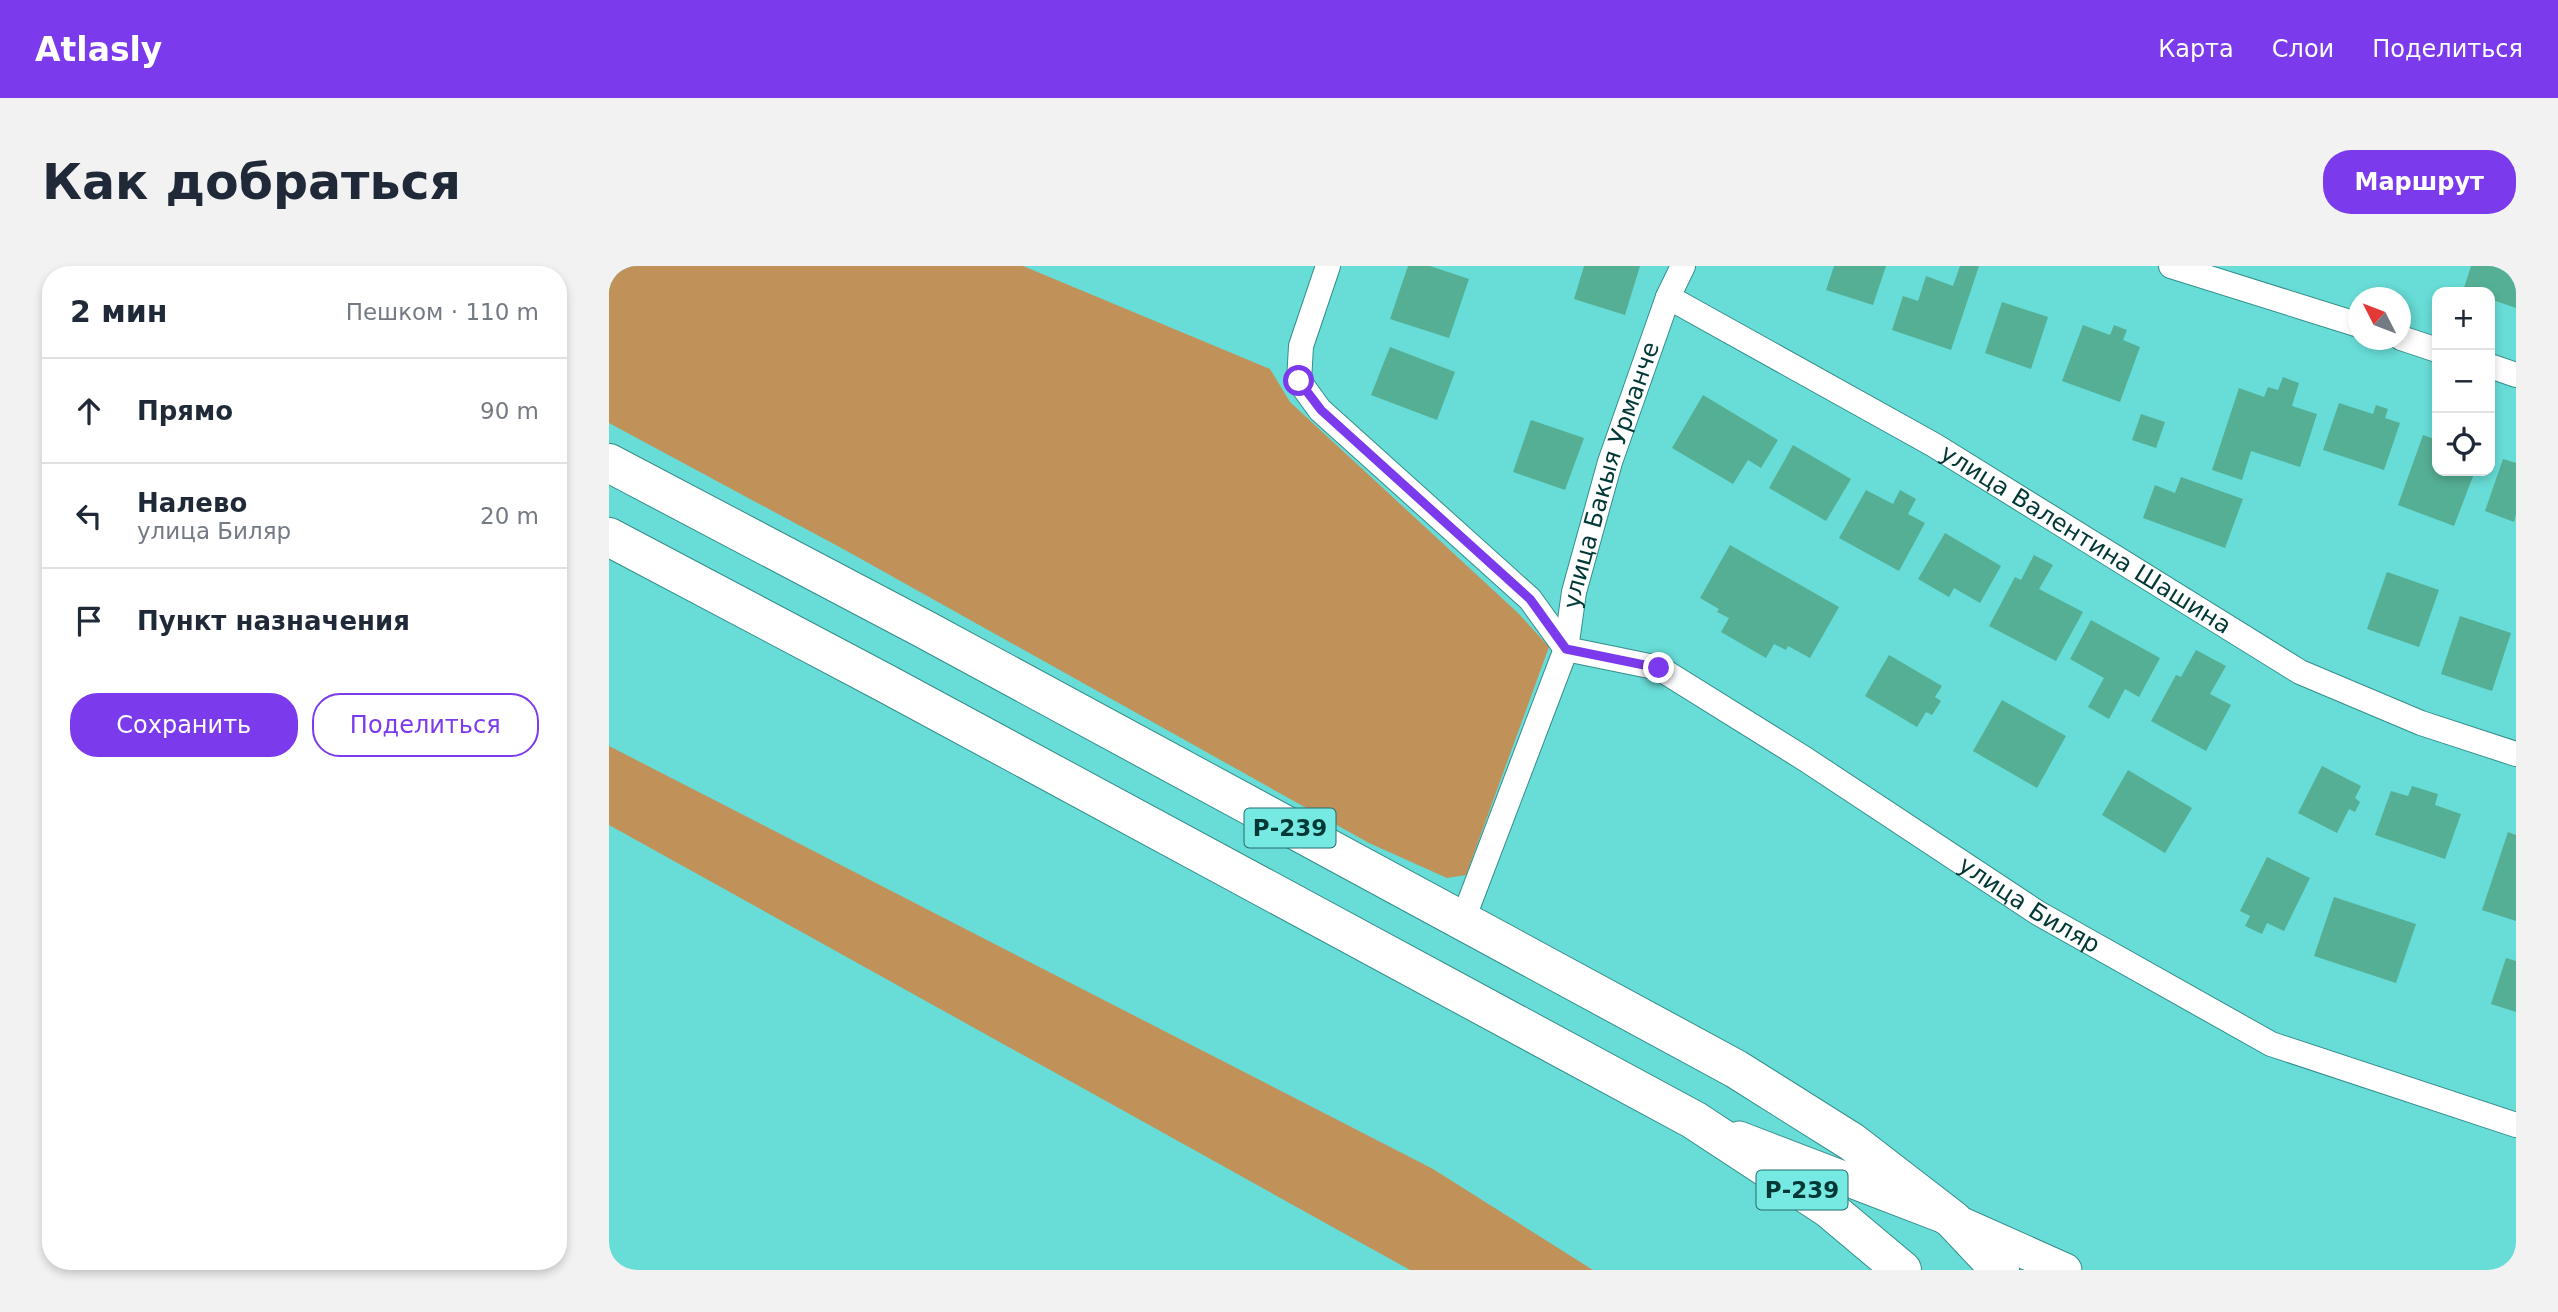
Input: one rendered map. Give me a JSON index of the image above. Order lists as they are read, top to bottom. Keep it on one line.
{"streets":{"highway":["Р-239"],"street":["улица Бакыя Урманче","улица Валентина Шашина","улица Биляр"]},"crossings":[["улица Бакыя Урманче","улица Валентина Шашина"],["улица Бакыя Урманче","Р-239"],["улица Бакыя Урманче","улица Биляр"]],"north":"top left","page":{"header":"Atlasly","nav":["Карта","Слои","Поделиться"],"buttons":["Маршрут",["Сохранить","Поделиться"]],"title":"Как добраться","heading":["2 мин","Пешком · 110 m"],"map_buttons":["+","−"],"list":[["Прямо","90 m"],["Налево","улица Биляр","20 m"],"Пункт назначения"]}}
